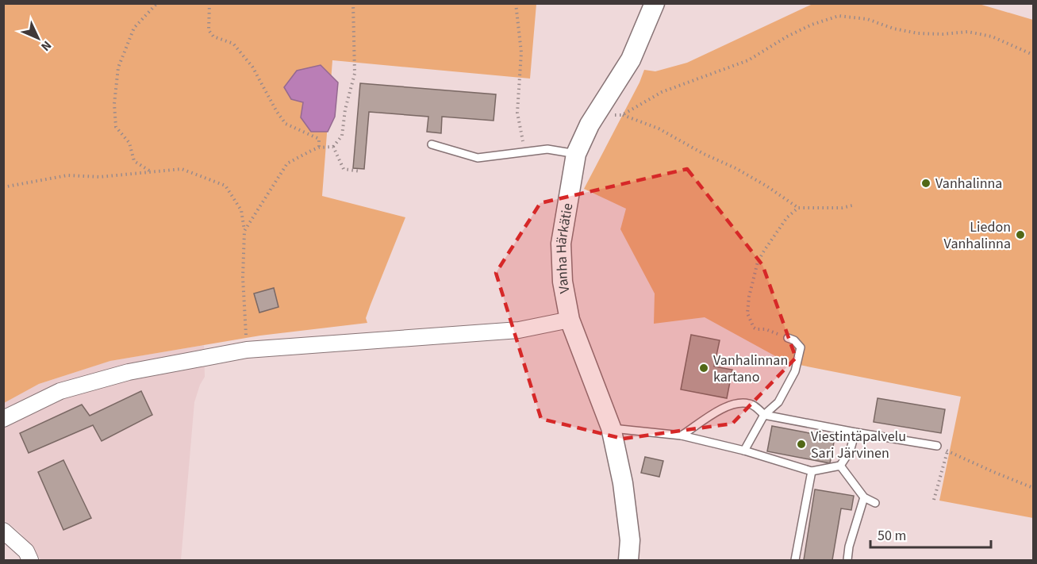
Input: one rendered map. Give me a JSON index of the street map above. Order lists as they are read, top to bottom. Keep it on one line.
{"streets":{"street":["Vanha Härkätie"]},"places":["Vanhalinna","Liedon Vanhalinna","Vanhalinnan kartano","Viestintäpalvelu Sari Järvinen"],"scale_bar":"50 m","north":"bottom right"}
